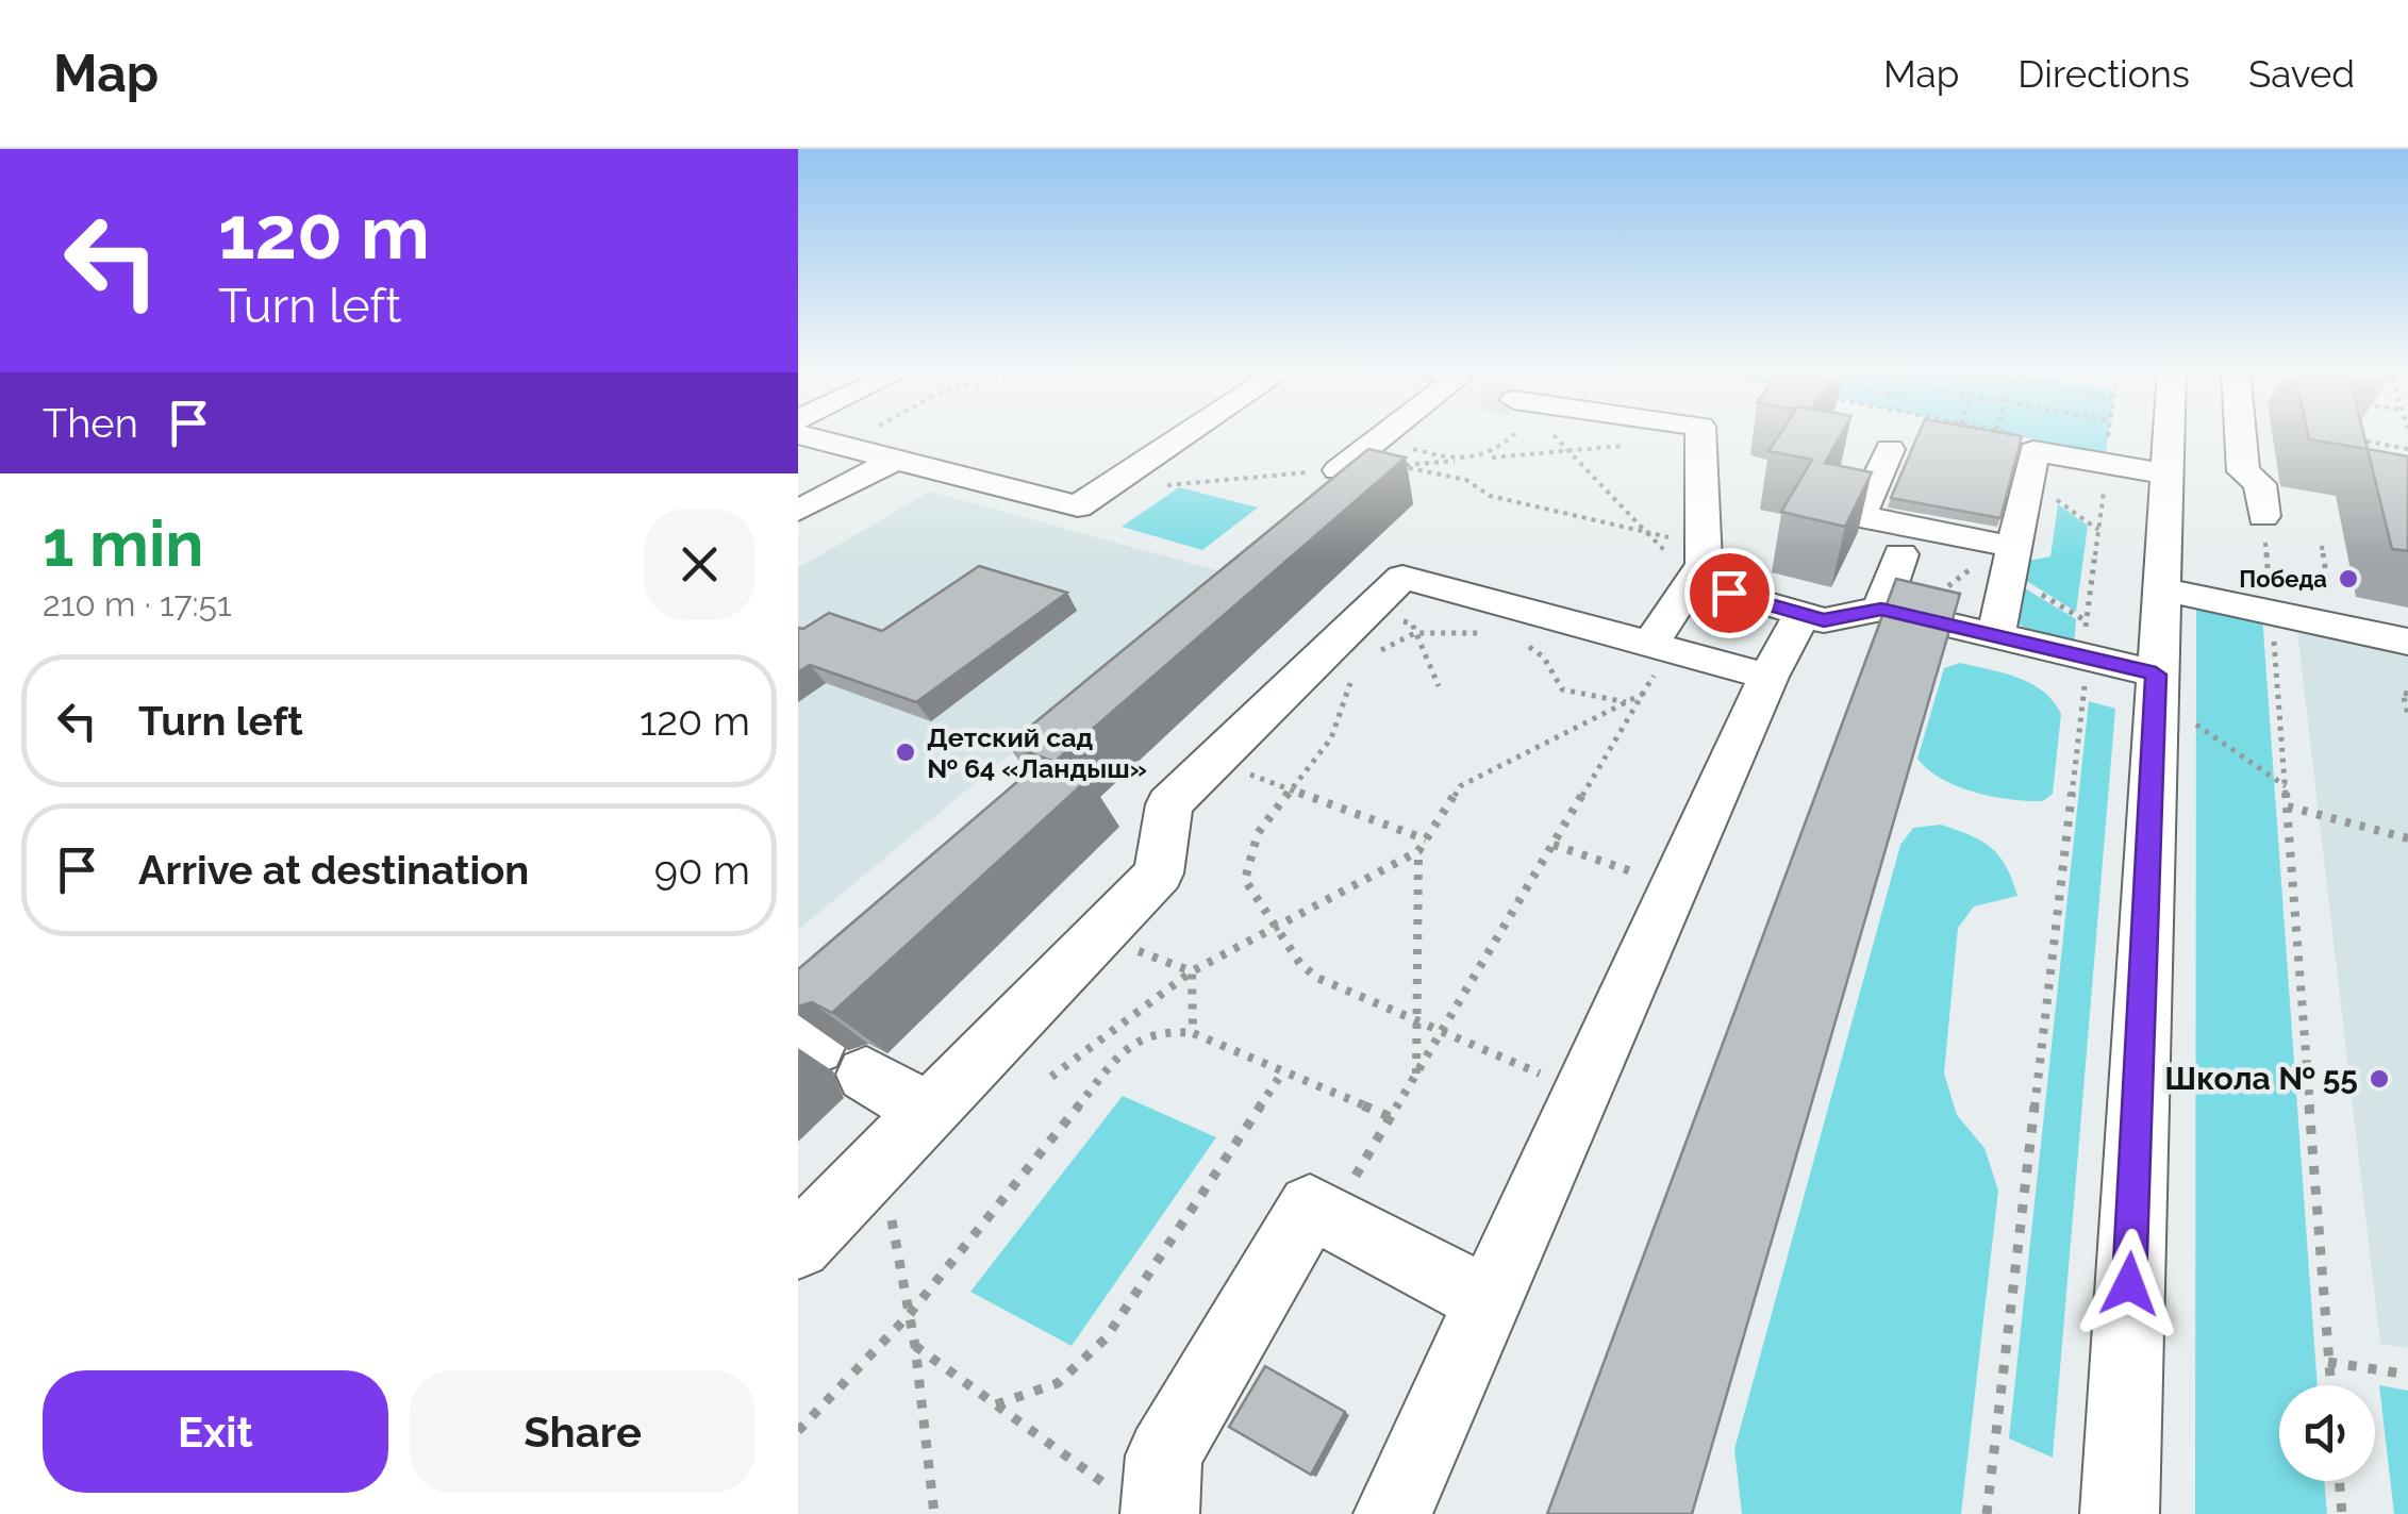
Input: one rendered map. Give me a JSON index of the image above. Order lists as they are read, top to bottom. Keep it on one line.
{"places":["Победа","Детский сад № 64 «Ландыш»","Школа № 55"],"page":{"header":"Map","nav":["Map","Directions","Saved"],"turn":["120 m","Turn left"],"then":"Then","heading":["1 min","210 m · 17:51"],"list":[{"name":"Turn left","value":"120 m"},{"name":"Arrive at destination","value":"90 m"}],"buttons":["Exit","Share"]}}
